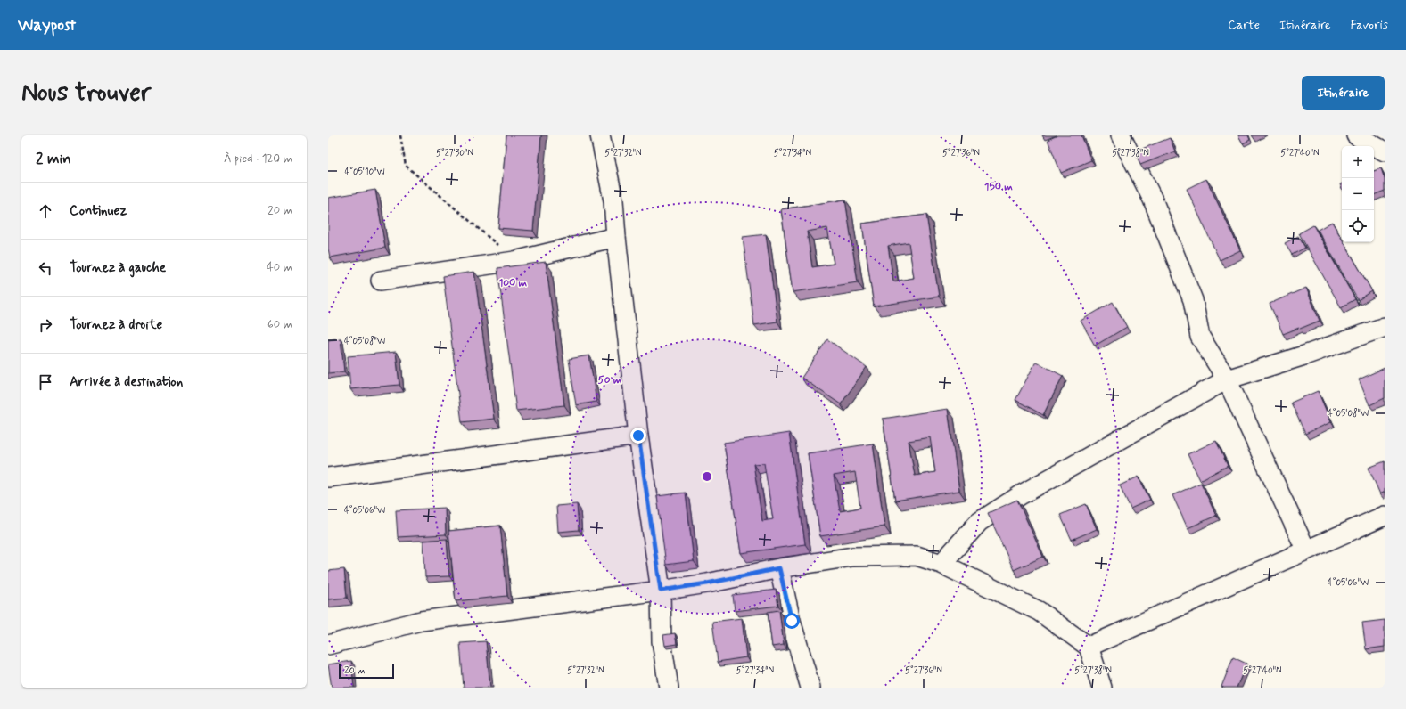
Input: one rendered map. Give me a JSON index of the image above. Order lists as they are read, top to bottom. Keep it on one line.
{"scale_bar":"20 m","page":{"header":"Waypost","nav":["Carte","Itinéraire","Favoris"],"buttons":"Itinéraire","title":"Nous trouver","heading":["2 min","À pied · 120 m"],"map_buttons":["+","−"],"list":[["Continuez","20 m"],["Tournez à gauche","40 m"],["Tournez à droite","60 m"],"Arrivée à destination"],"scale":"20 m"},"coordinates":["5°27'30\"N","5°27'32\"N","5°27'34\"N","5°27'36\"N","5°27'38\"N","5°27'40\"N","4°05'10\"W","4°05'08\"W","4°05'06\"W"],"rings":["150 m","100 m","50 m"]}
